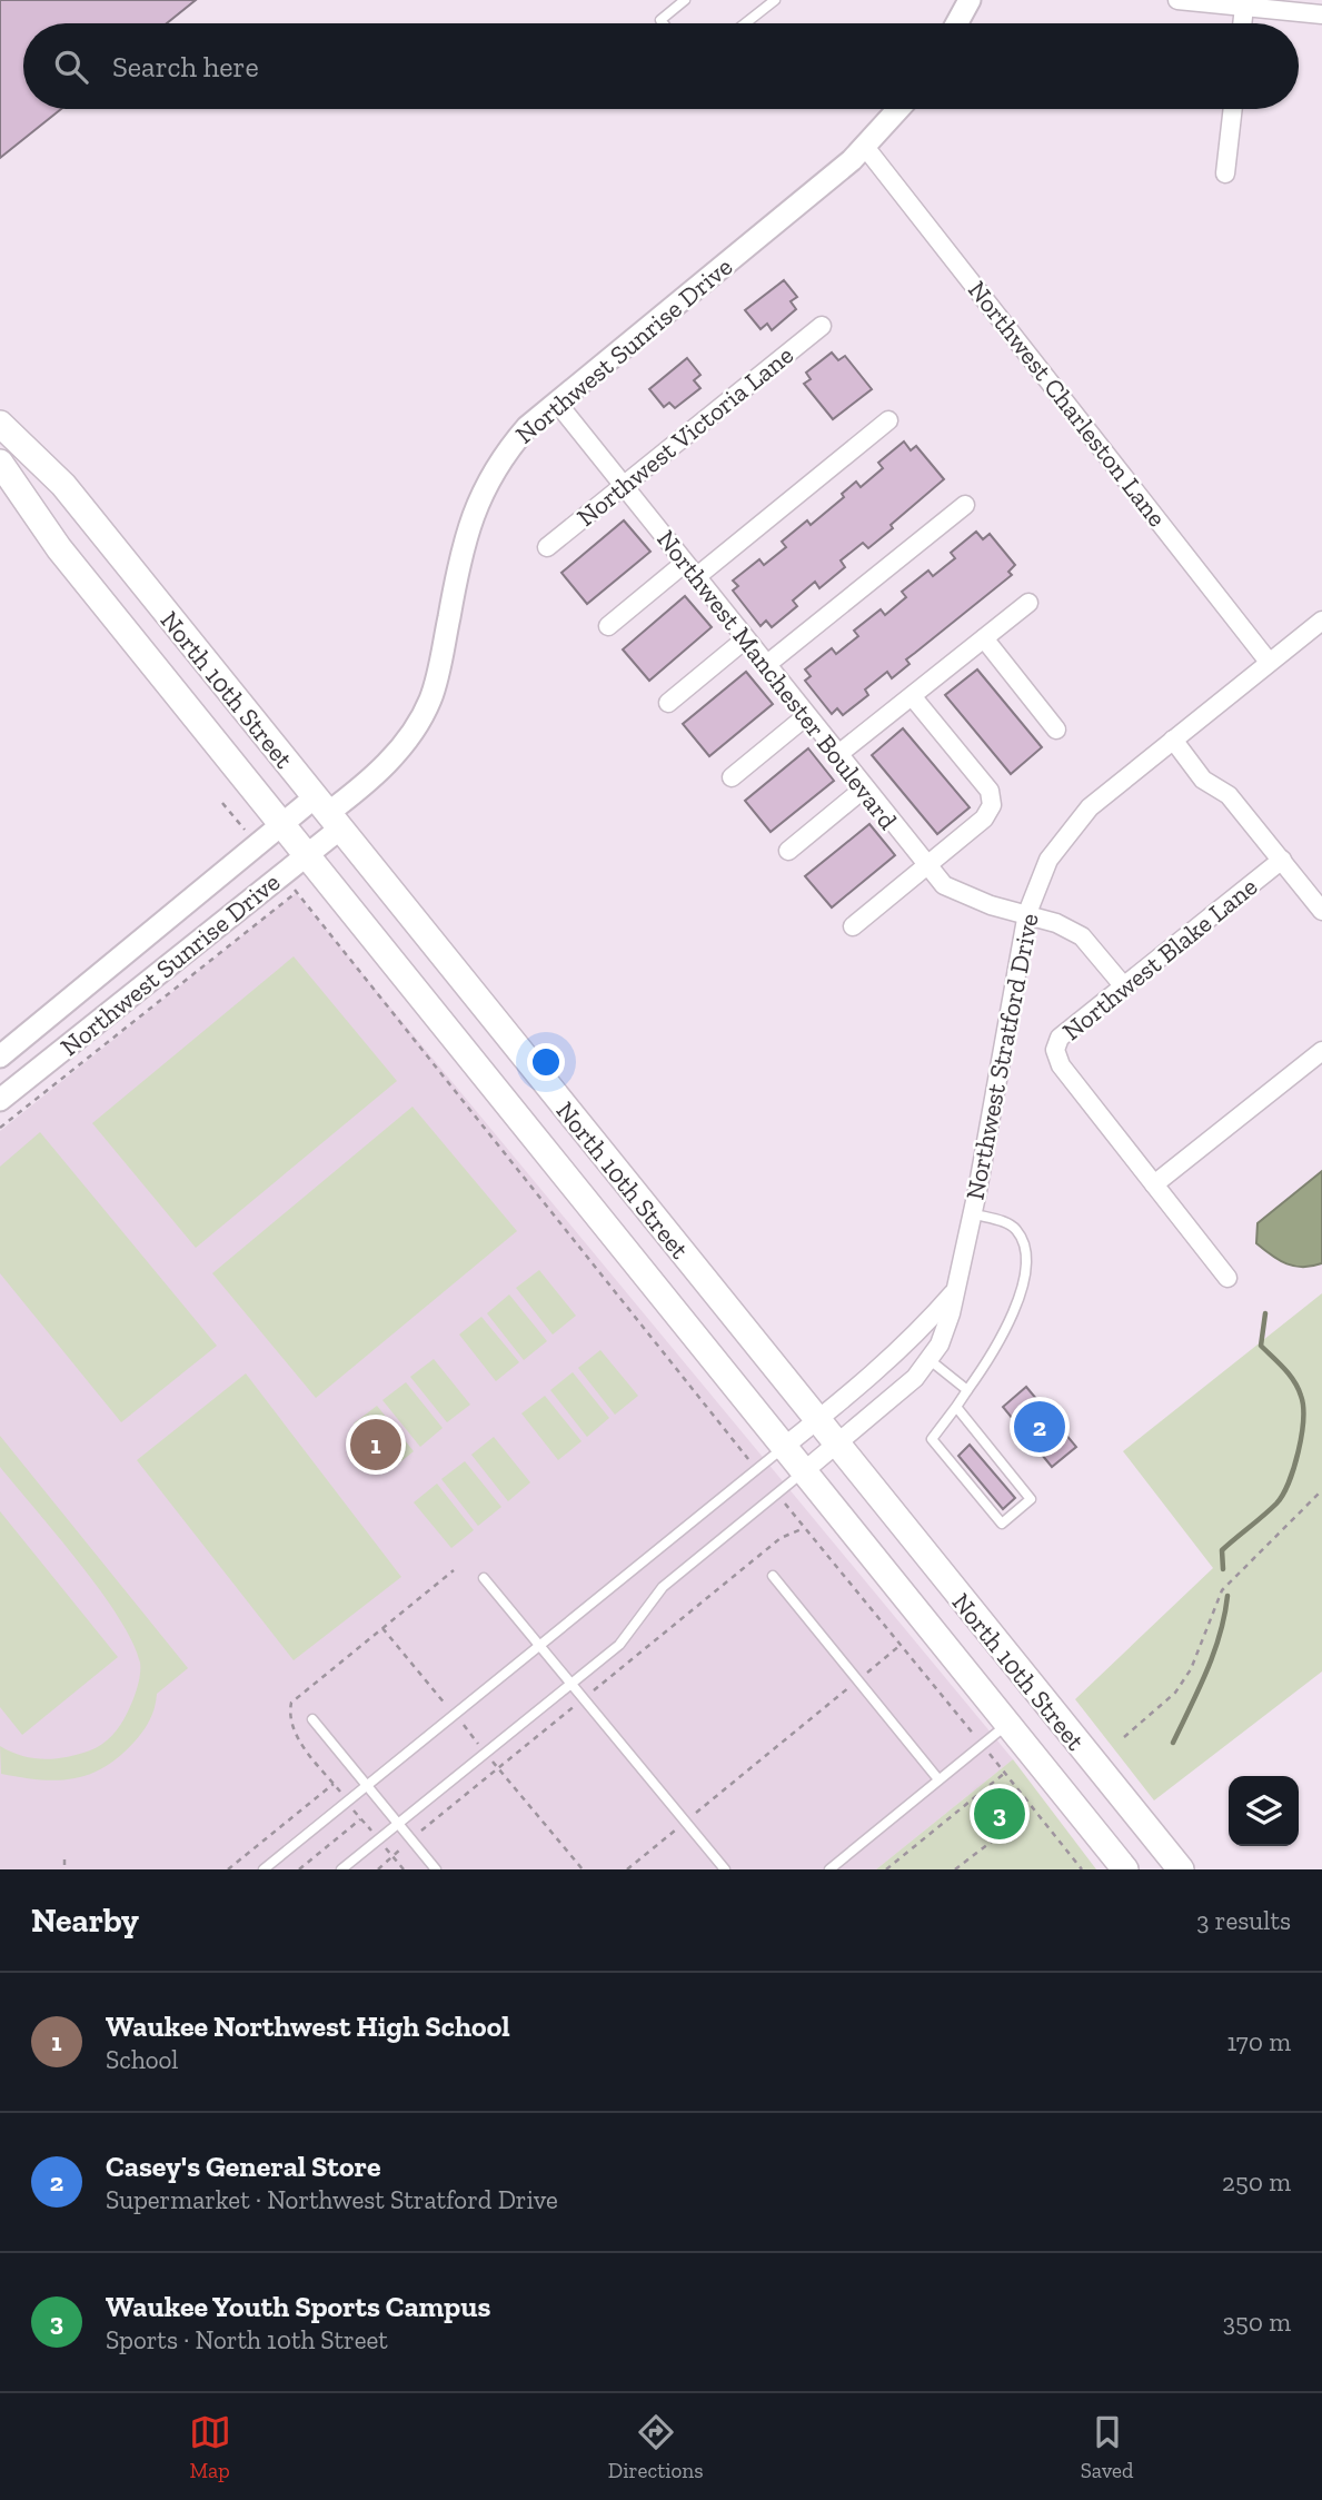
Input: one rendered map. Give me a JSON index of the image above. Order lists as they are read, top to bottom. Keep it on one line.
{"streets":{"main road":["North 10th Street"],"street":["Northwest Sunrise Drive","Northwest Charleston Lane","Northwest Victoria Lane","Northwest Manchester Boulevard","Northwest Blake Lane","Northwest Stratford Drive"]},"crossings":[["Northwest Sunrise Drive","Northwest Charleston Lane"],["Northwest Sunrise Drive","Northwest Manchester Boulevard"],["Northwest Sunrise Drive","North 10th Street"],["Northwest Charleston Lane","Northwest Stratford Drive"],["Northwest Victoria Lane","Northwest Manchester Boulevard"],["Northwest Manchester Boulevard","Northwest Blake Lane"],["Northwest Manchester Boulevard","Northwest Stratford Drive"],["North 10th Street","Northwest Stratford Drive"]],"page":{"search":"Search here","pins":["2","1","3"],"heading":["Nearby","3 results"],"list":[{"mark":"1","name":"Waukee Northwest High School","note":"School","value":"170 m"},{"mark":"2","name":"Casey's General Store","note":"Supermarket · Northwest Stratford Drive","value":"250 m"},{"mark":"3","name":"Waukee Youth Sports Campus","note":"Sports · North 10th Street","value":"350 m"}],"nav":["Map","Directions","Saved"]}}
